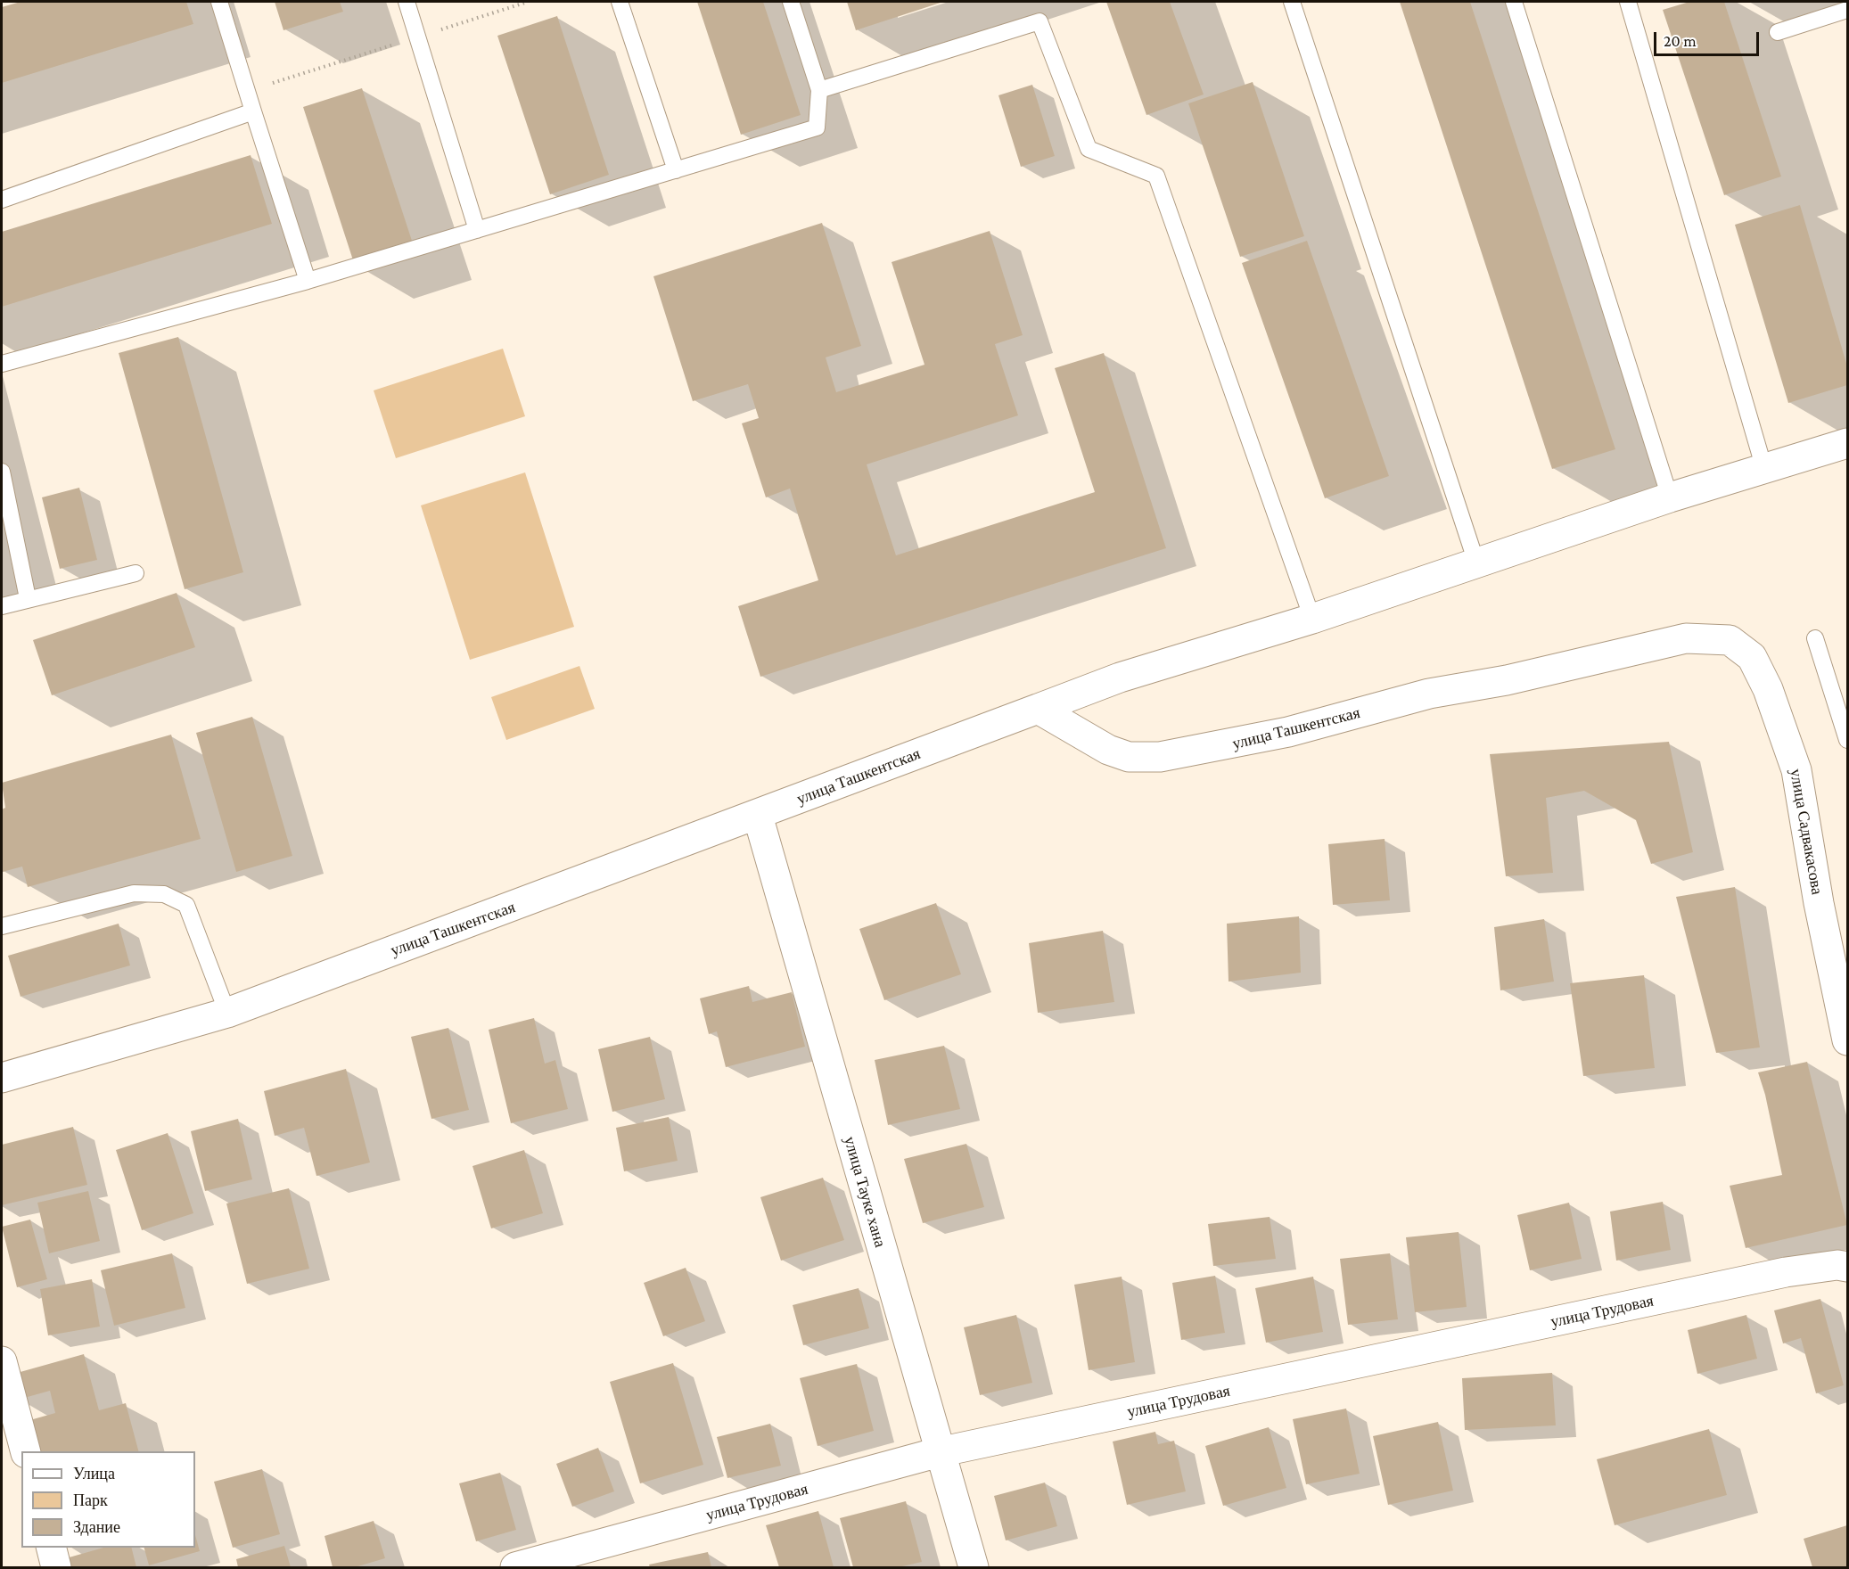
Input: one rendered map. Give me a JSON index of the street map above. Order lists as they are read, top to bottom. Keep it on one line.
{"streets":{"street":["улица Ташкентская","улица Садвакасова","улица Тауке хана","улица Трудовая"]},"crossings":[["улица Ташкентская","улица Садвакасова"],["улица Ташкентская","улица Тауке хана"],["улица Тауке хана","улица Трудовая"]],"legend":["Улица","Парк","Здание"],"scale_bar":"20 m"}
